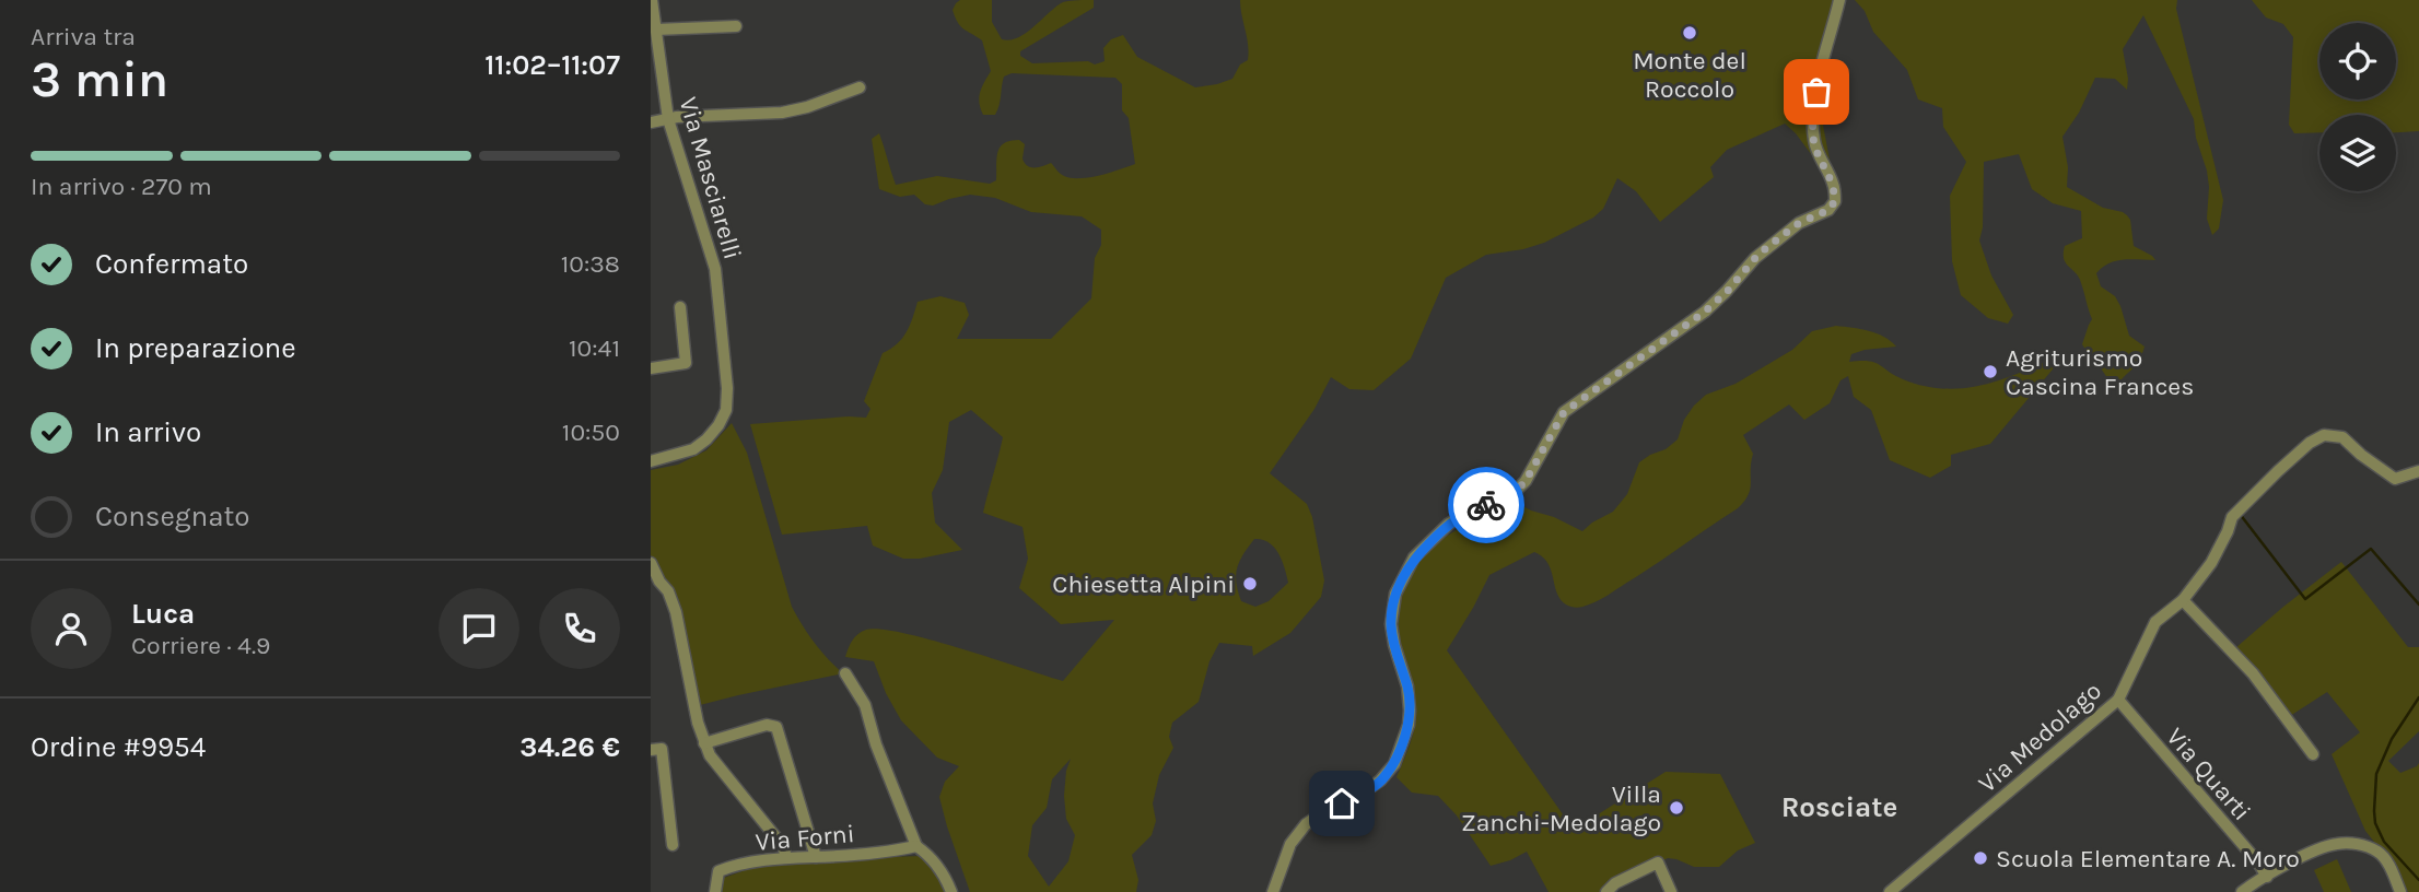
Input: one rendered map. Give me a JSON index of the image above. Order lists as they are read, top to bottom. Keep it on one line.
{"streets":{"street":["Via Masciarelli","Via Medolago","Via Quarti","Via Forni"]},"crossings":[["Via Medolago","Via Quarti"]],"districts":["Rosciate"],"places":["Monte del Roccolo","Agriturismo Cascina Frances","Chiesetta Alpini","Villa Zanchi-Medolago","Scuola Elementare A. Moro"],"page":{"heading":["3 min","Arriva tra","11:02–11:07"],"panel":["Luca","Corriere · 4.9","Ordine #9954","34.26 €"],"bar":"In arrivo · 270 m","list":[["Confermato","10:38"],["In preparazione","10:41"],["In arrivo","10:50"],"Consegnato"]}}
